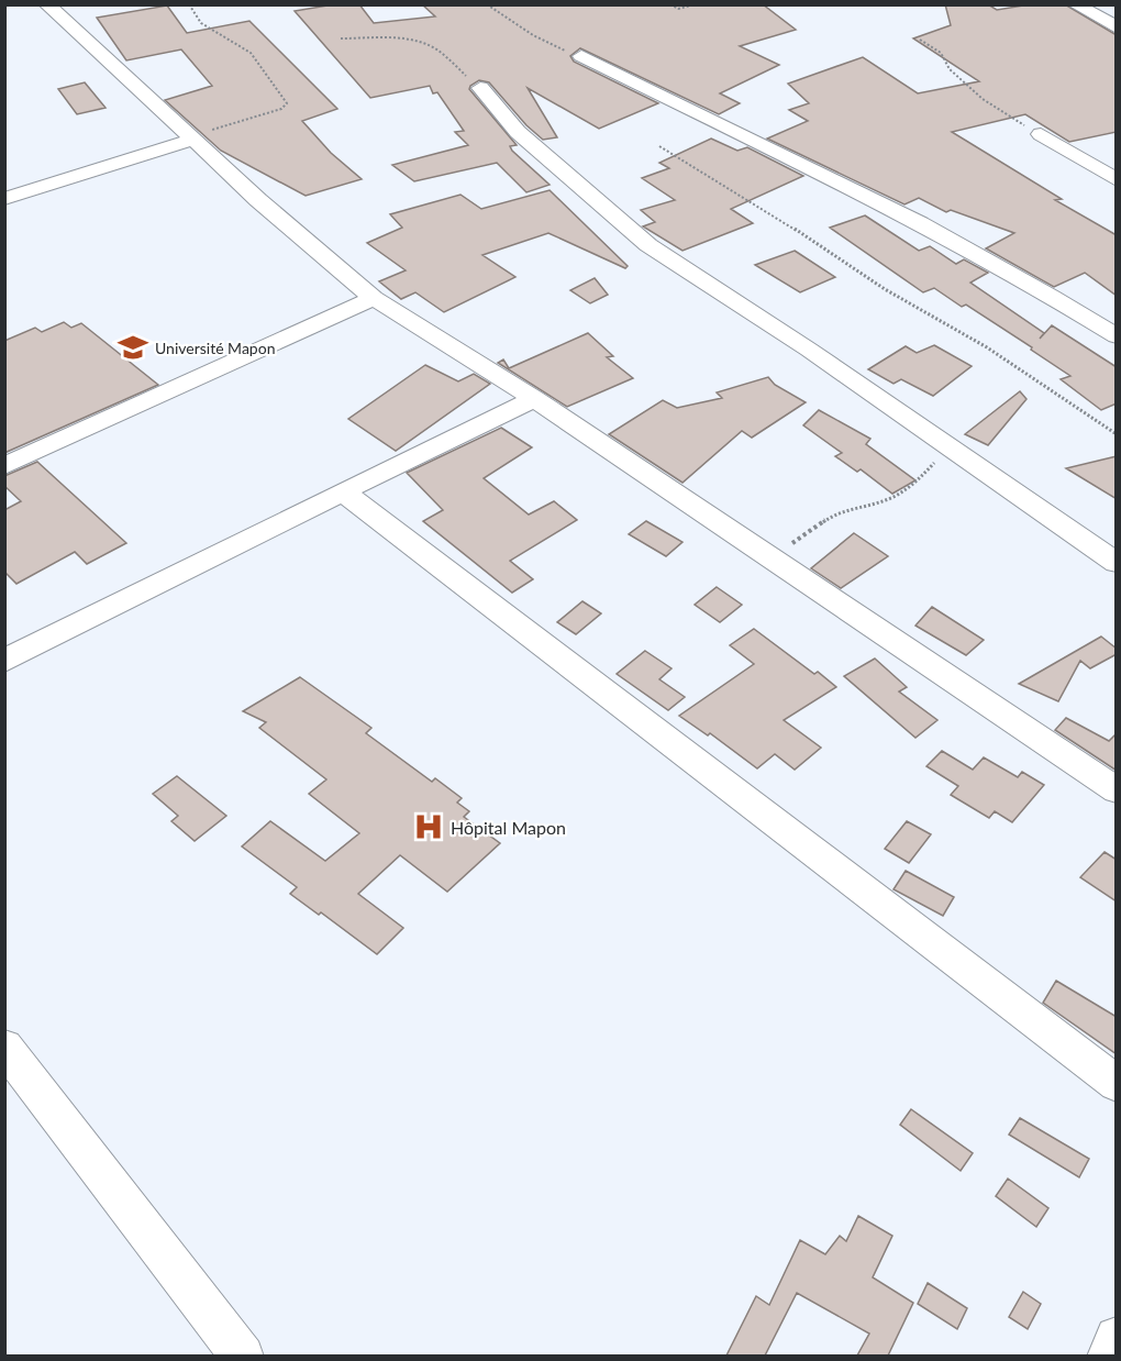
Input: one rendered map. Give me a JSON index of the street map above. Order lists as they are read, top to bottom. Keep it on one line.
{"places":{"school or university":["Université Mapon"],"hospital":["Hôpital Mapon"]}}
